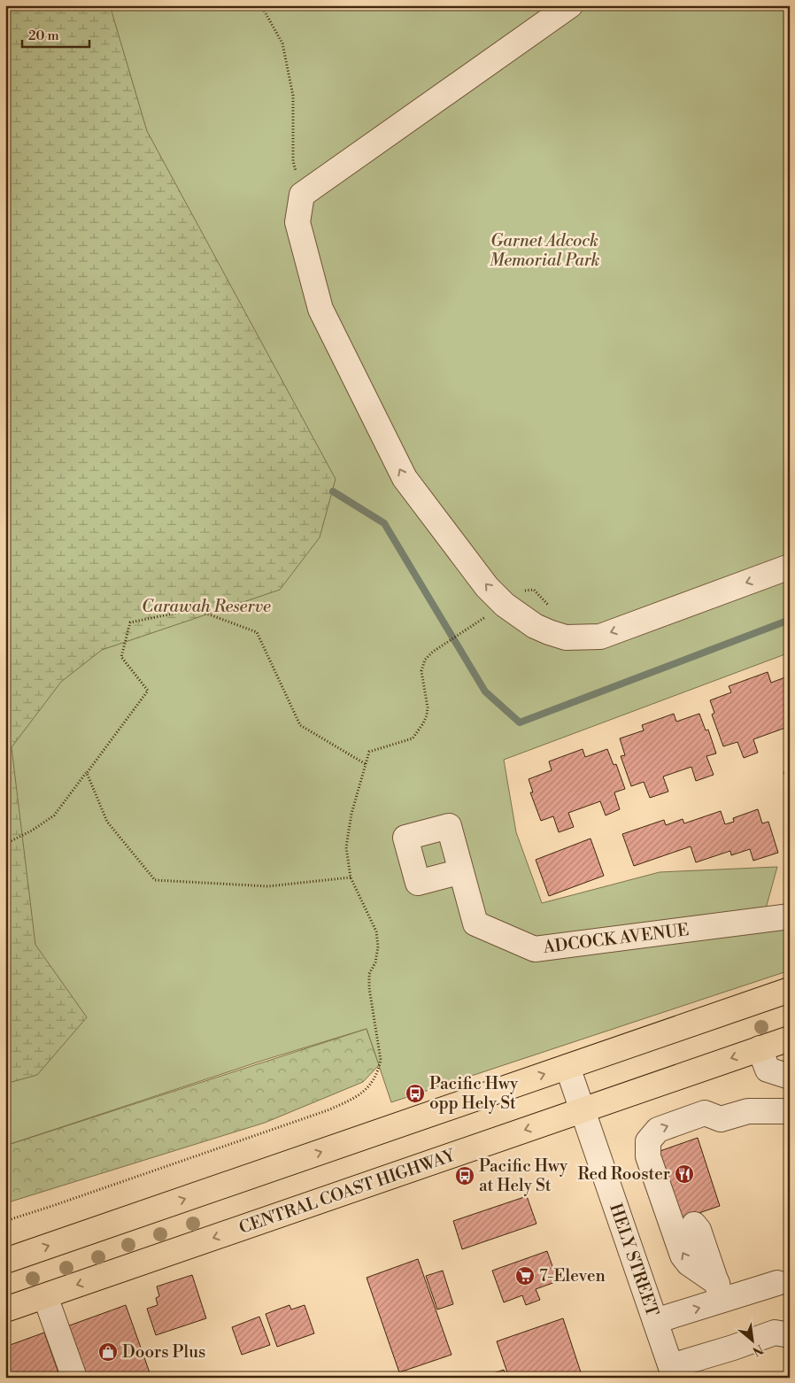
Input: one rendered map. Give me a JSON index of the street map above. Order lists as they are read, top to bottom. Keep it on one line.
{"streets":{"highway":["CENTRAL COAST HIGHWAY"],"street":["ADCOCK AVENUE","HELY STREET"]},"crossings":[["CENTRAL COAST HIGHWAY","HELY STREET"]],"parks":["Garnet Adcock Memorial Park","Carawah Reserve"],"places":{"bus stop":["Pacific Hwy opp Hely St","Pacific Hwy at Hely St"],"restaurant":["Red Rooster"],"supermarket":["7-Eleven"],"shop":["Doors Plus"]},"scale_bar":"20 m","north":"bottom right"}
